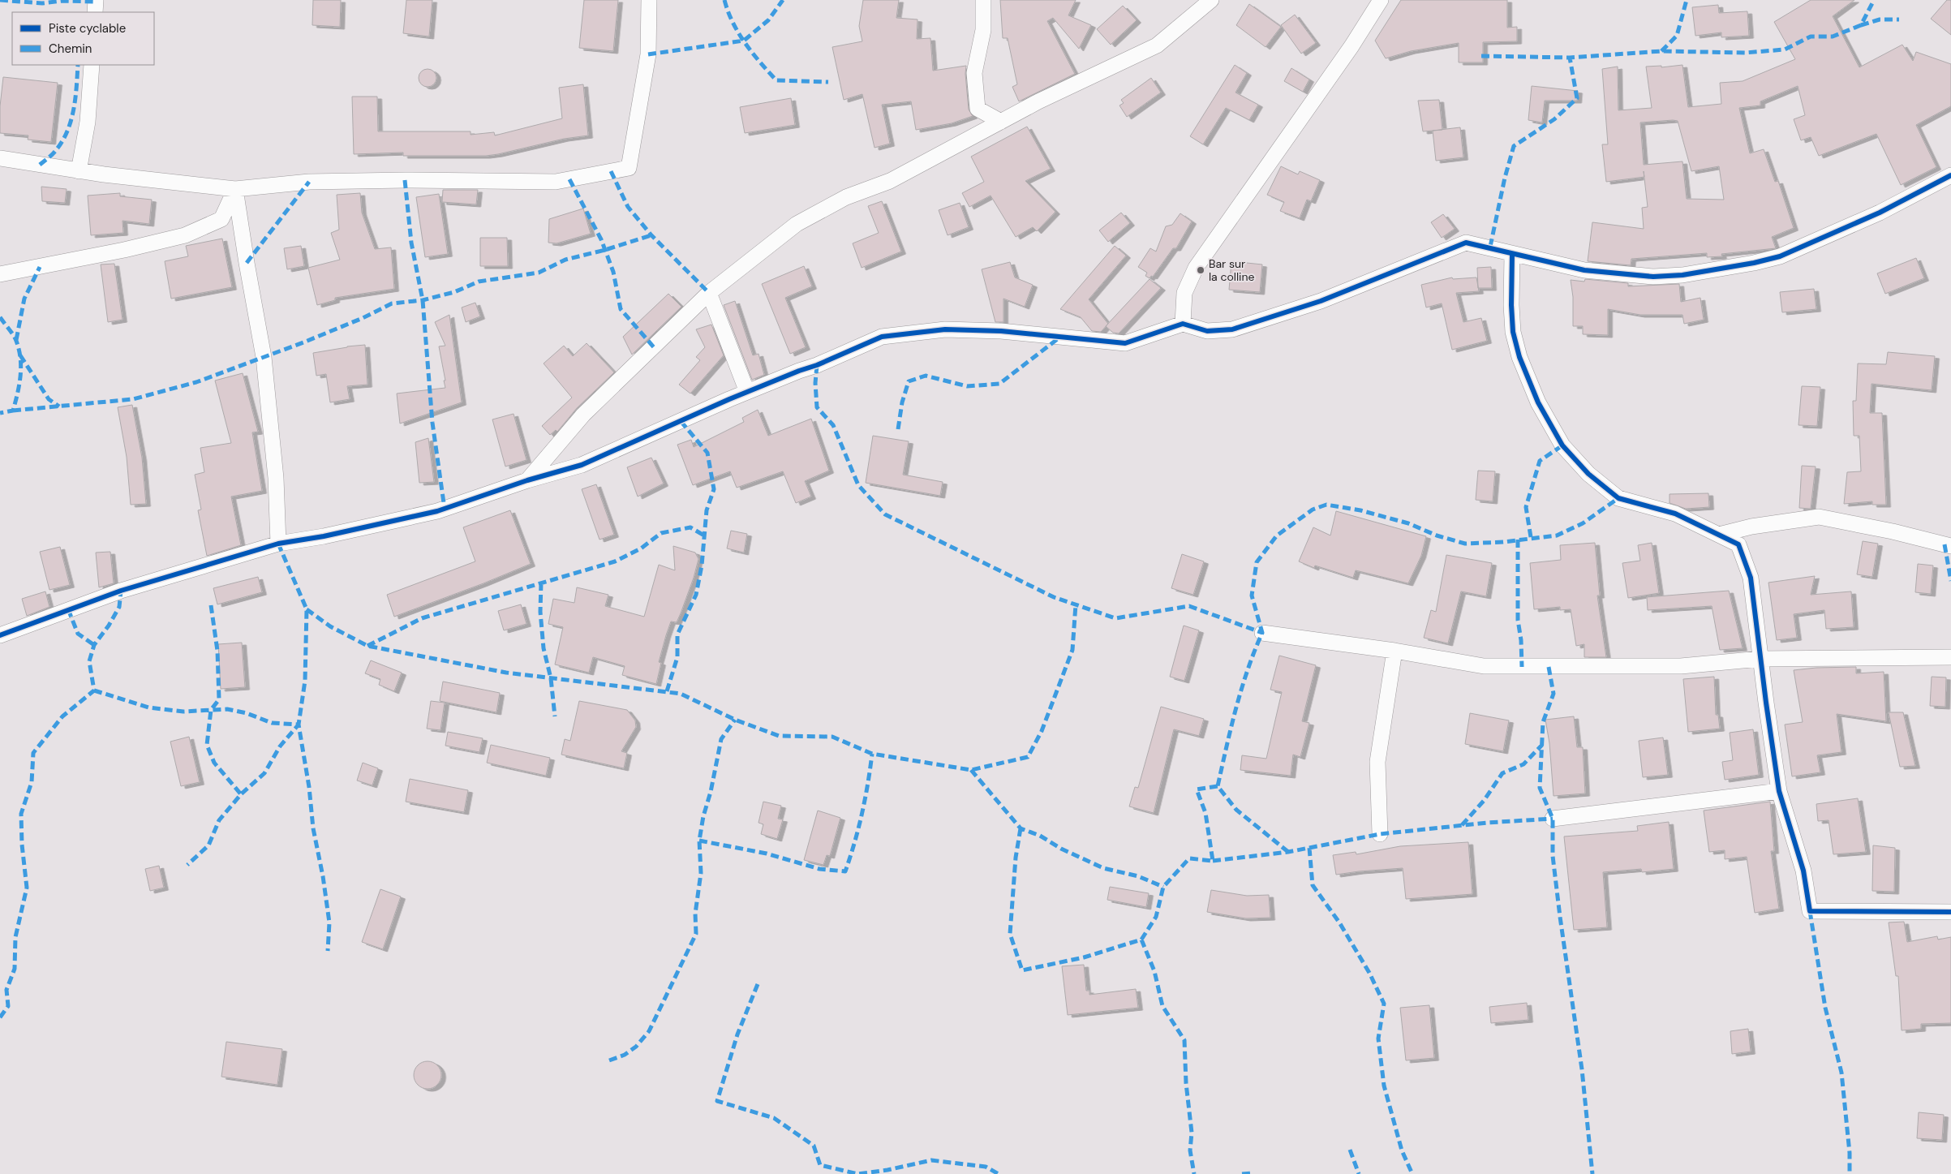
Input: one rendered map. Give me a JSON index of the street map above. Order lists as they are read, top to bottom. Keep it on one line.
{"places":["Bar sur la colline"],"legend":["Piste cyclable","Chemin"]}
